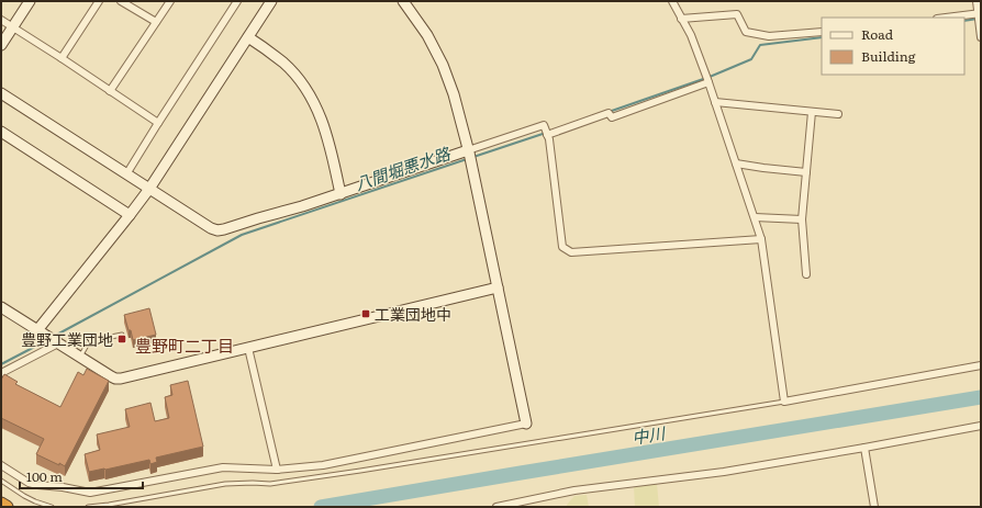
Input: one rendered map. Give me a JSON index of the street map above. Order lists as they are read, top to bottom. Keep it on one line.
{"districts":["豊野町二丁目"],"water":["八間堀悪水路","中川"],"places":{"transit":["工業団地中","豊野工業団地"]},"legend":["Road","Building"],"scale_bar":"100 m"}
